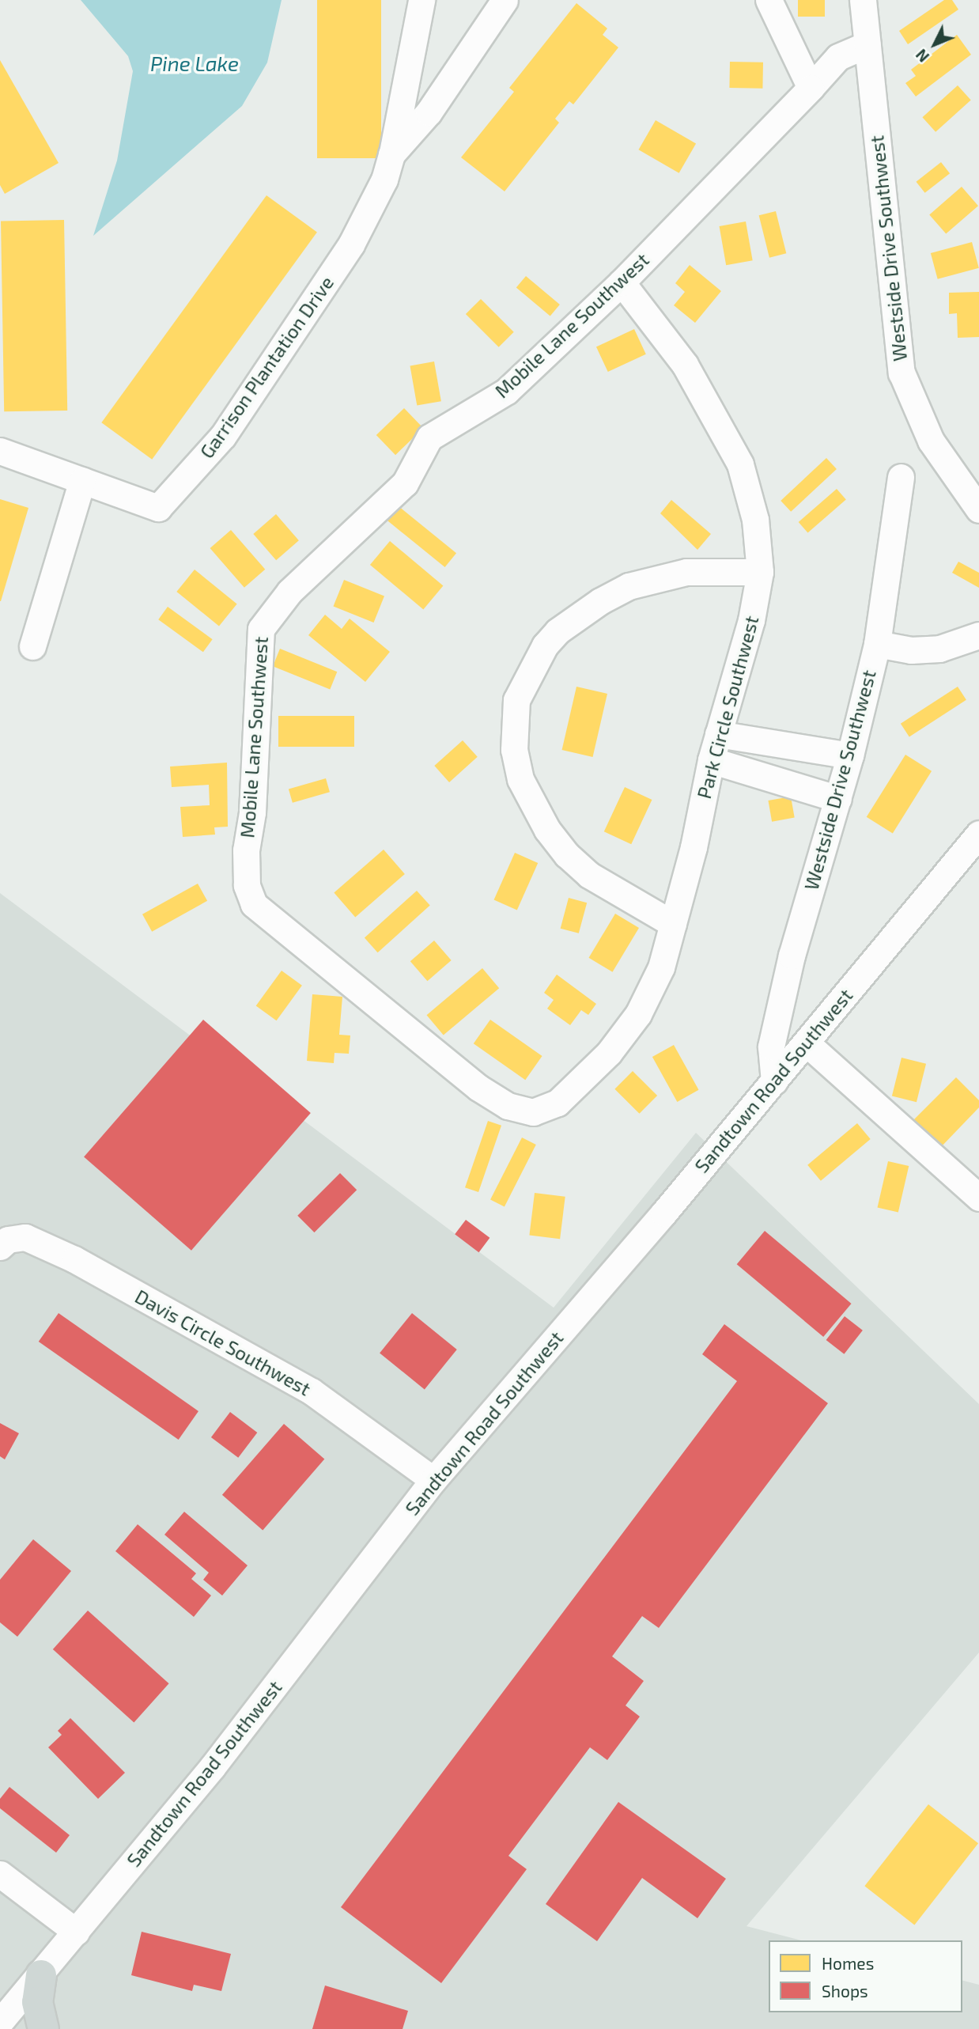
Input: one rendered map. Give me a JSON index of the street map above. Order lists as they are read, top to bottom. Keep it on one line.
{"streets":{"street":["Westside Drive Southwest","Mobile Lane Southwest","Garrison Plantation Drive","Park Circle Southwest","Sandtown Road Southwest","Davis Circle Southwest"]},"crossings":[["Westside Drive Southwest","Mobile Lane Southwest"],["Westside Drive Southwest","Sandtown Road Southwest"],["Mobile Lane Southwest","Park Circle Southwest"],["Sandtown Road Southwest","Davis Circle Southwest"]],"water":["Pine Lake"],"legend":["Homes","Shops"],"north":"bottom left"}
